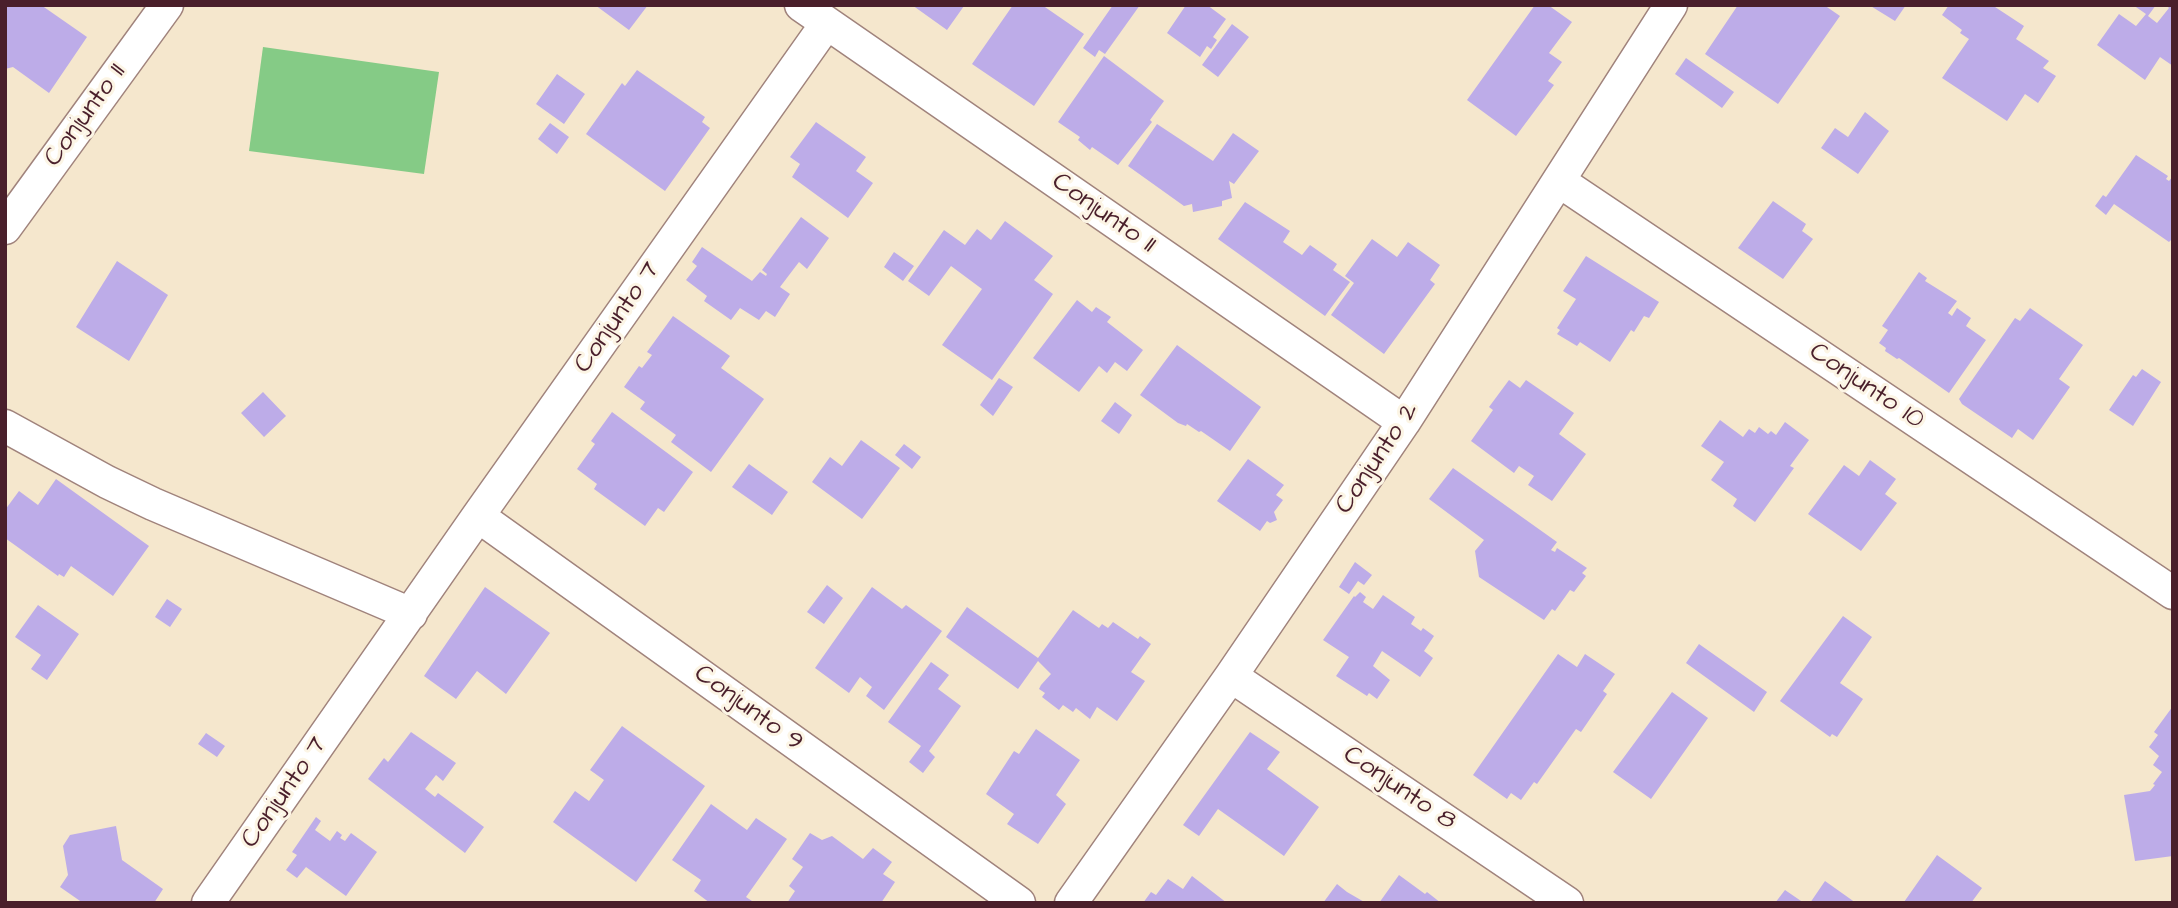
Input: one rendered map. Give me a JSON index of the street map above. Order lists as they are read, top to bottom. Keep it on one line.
{"streets":{"street":["Conjunto 11","Conjunto 7","Conjunto 10","Conjunto 2","Conjunto 9","Conjunto 8"]},"crossings":[["Conjunto 11","Conjunto 7"],["Conjunto 11","Conjunto 2"],["Conjunto 7","Conjunto 9"],["Conjunto 10","Conjunto 2"],["Conjunto 2","Conjunto 8"]]}
